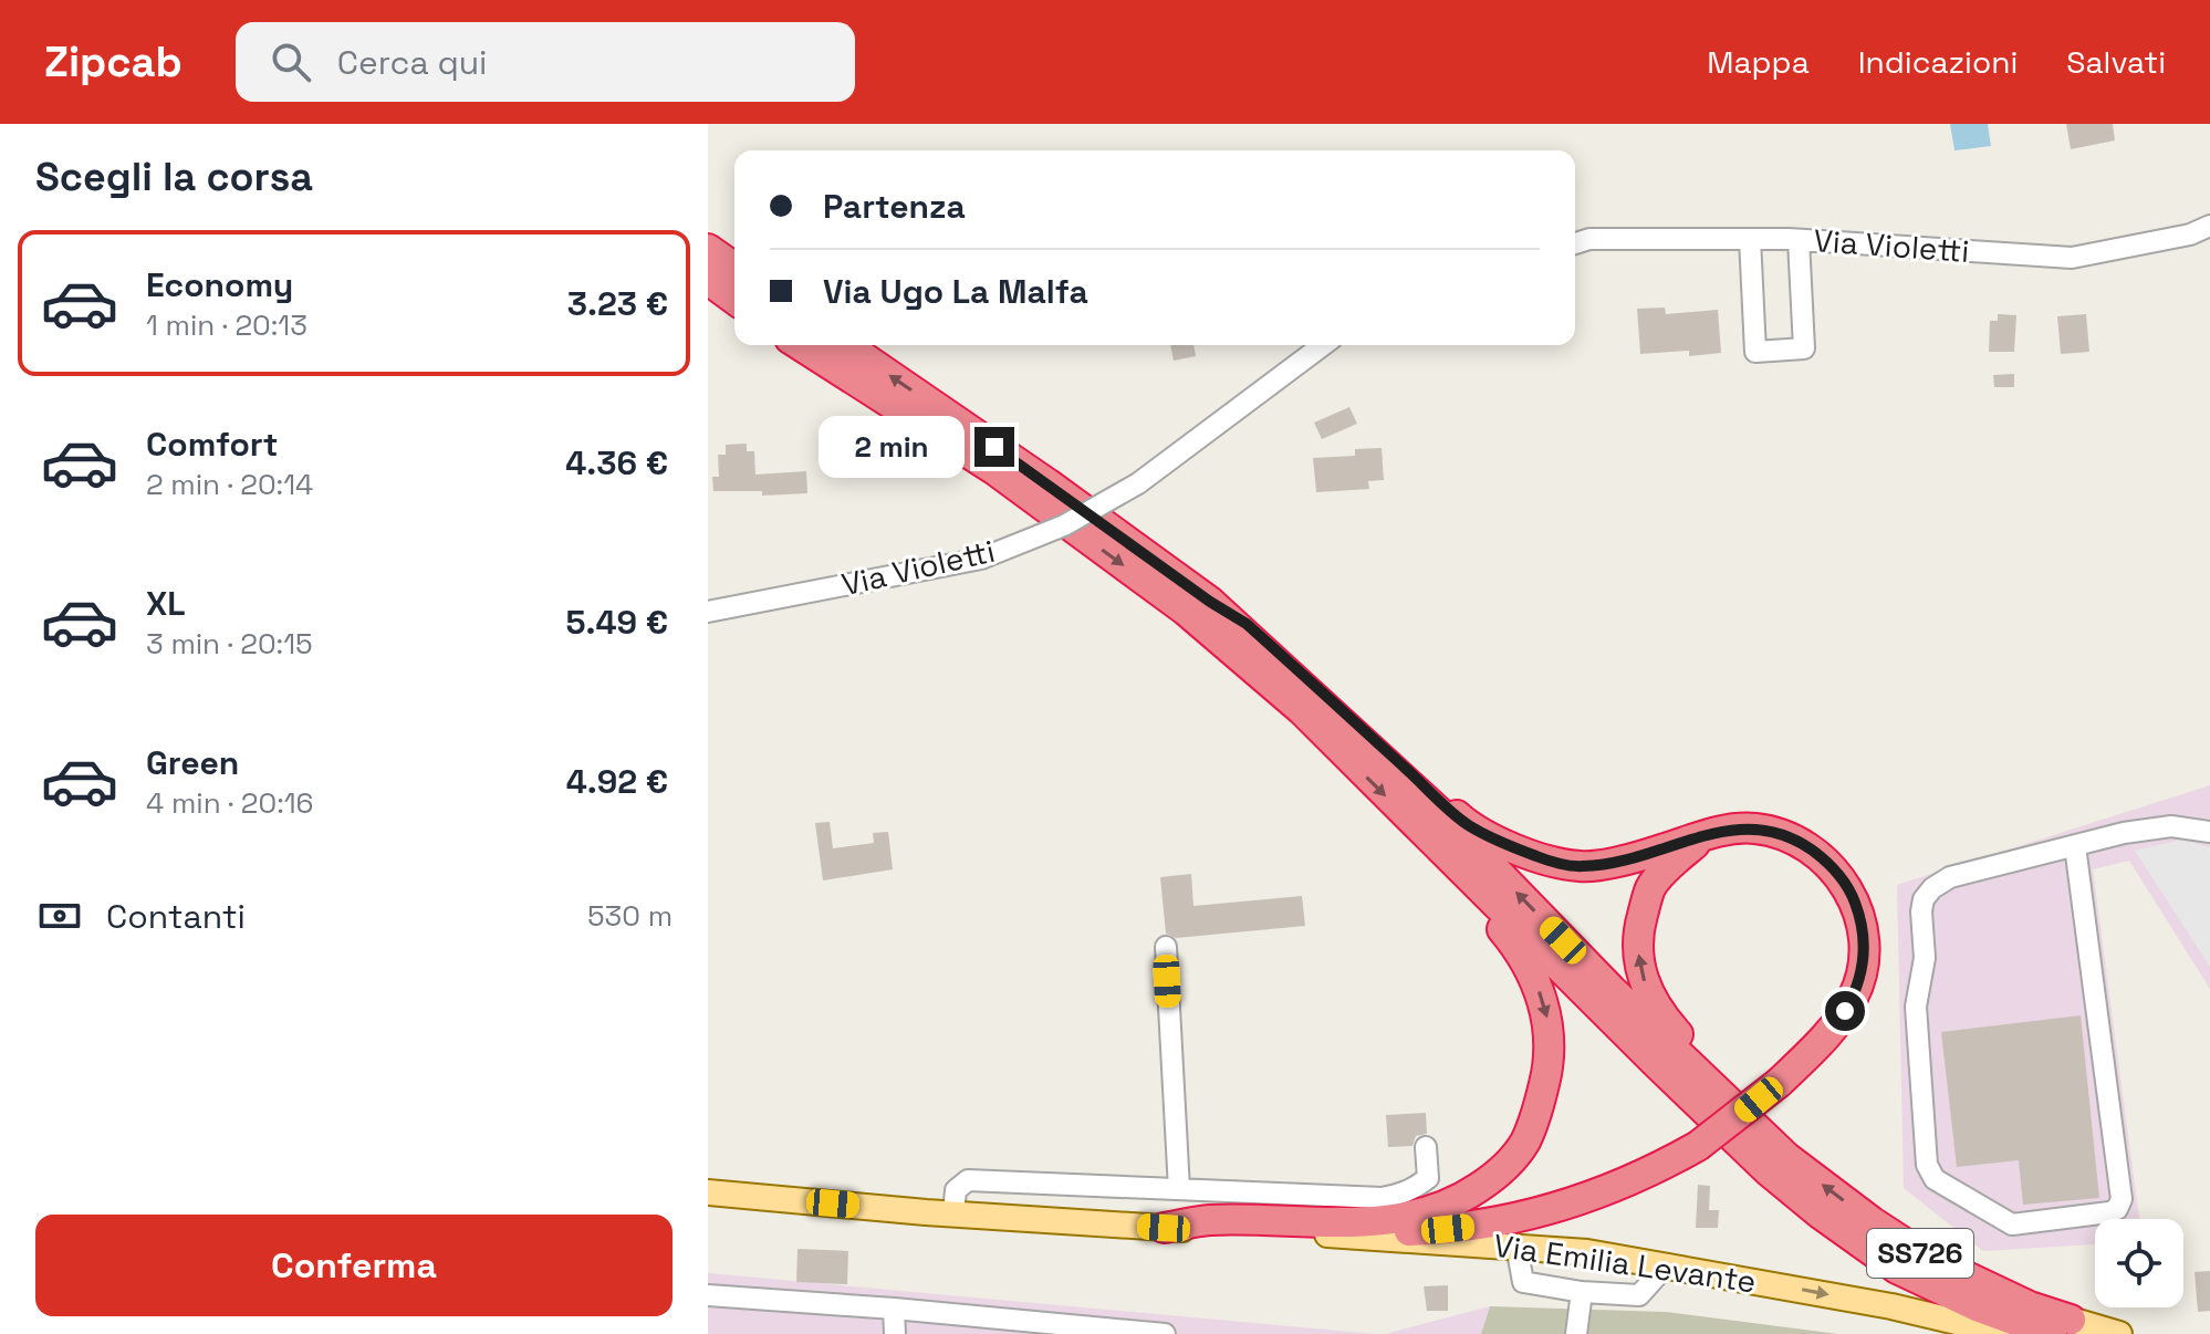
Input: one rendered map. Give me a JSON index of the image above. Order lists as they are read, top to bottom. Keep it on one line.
{"streets":{"highway":["SS726"],"main road":["Via Emilia Levante"],"street":["Via Violetti"]},"page":{"header":"Zipcab","search":"Cerca qui","nav":["Mappa","Indicazioni","Salvati"],"heading":"Scegli la corsa","banner":["Partenza","Via Ugo La Malfa"],"list":[{"name":"Economy","note":"1 min · 20:13","value":"3.23 €"},{"name":"Comfort","note":"2 min · 20:14","value":"4.36 €"},{"name":"XL","note":"3 min · 20:15","value":"5.49 €"},{"name":"Green","note":"4 min · 20:16","value":"4.92 €"}],"bubble":"2 min","pay":["Contanti","530 m"],"buttons":"Conferma"}}
